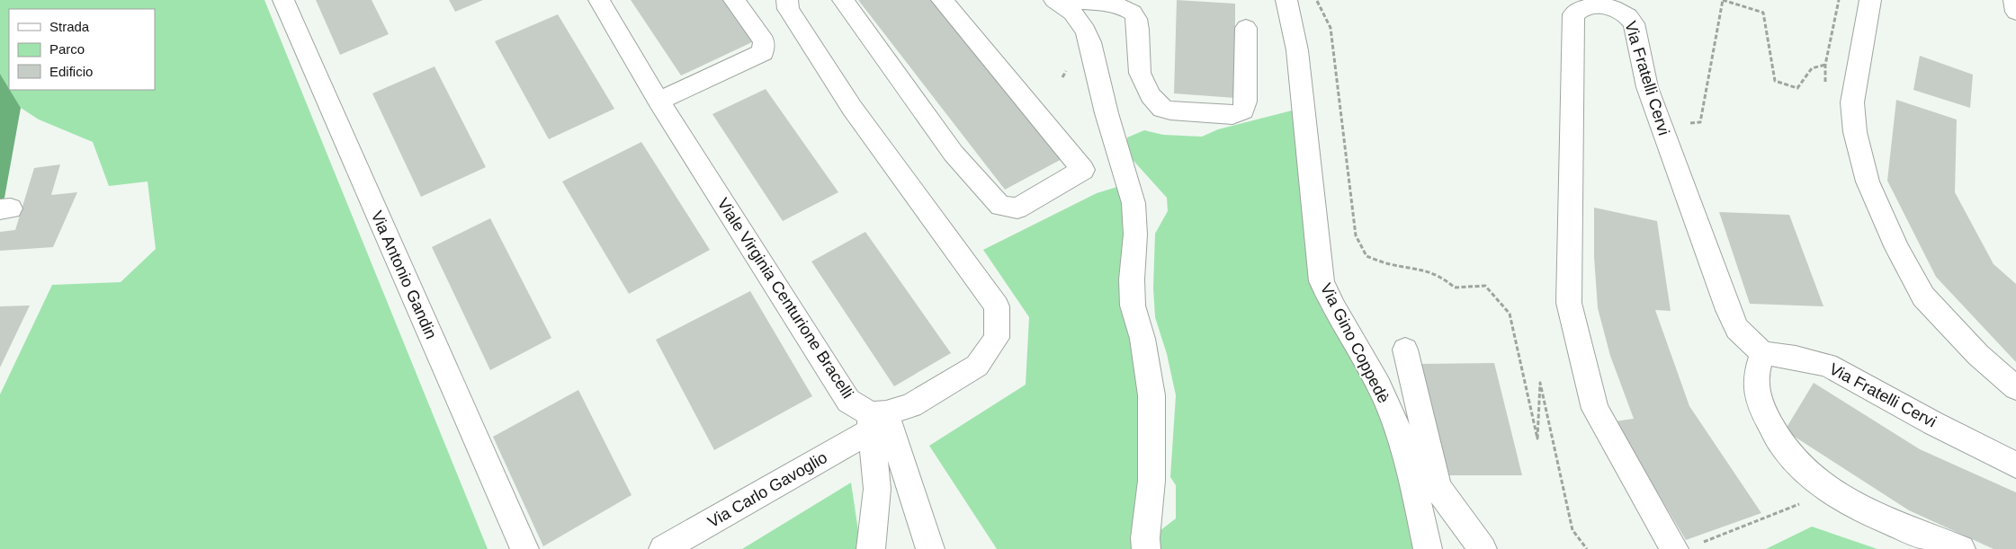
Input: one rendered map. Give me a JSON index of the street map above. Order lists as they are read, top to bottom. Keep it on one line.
{"streets":{"street":["Via Fratelli Cervi","Via Antonio Gandin","Viale Virginia Centurione Bracelli","Via Gino Coppedè","Via Carlo Gavoglio"]},"crossings":[["Viale Virginia Centurione Bracelli","Via Carlo Gavoglio"]],"legend":["Strada","Parco","Edificio"]}
